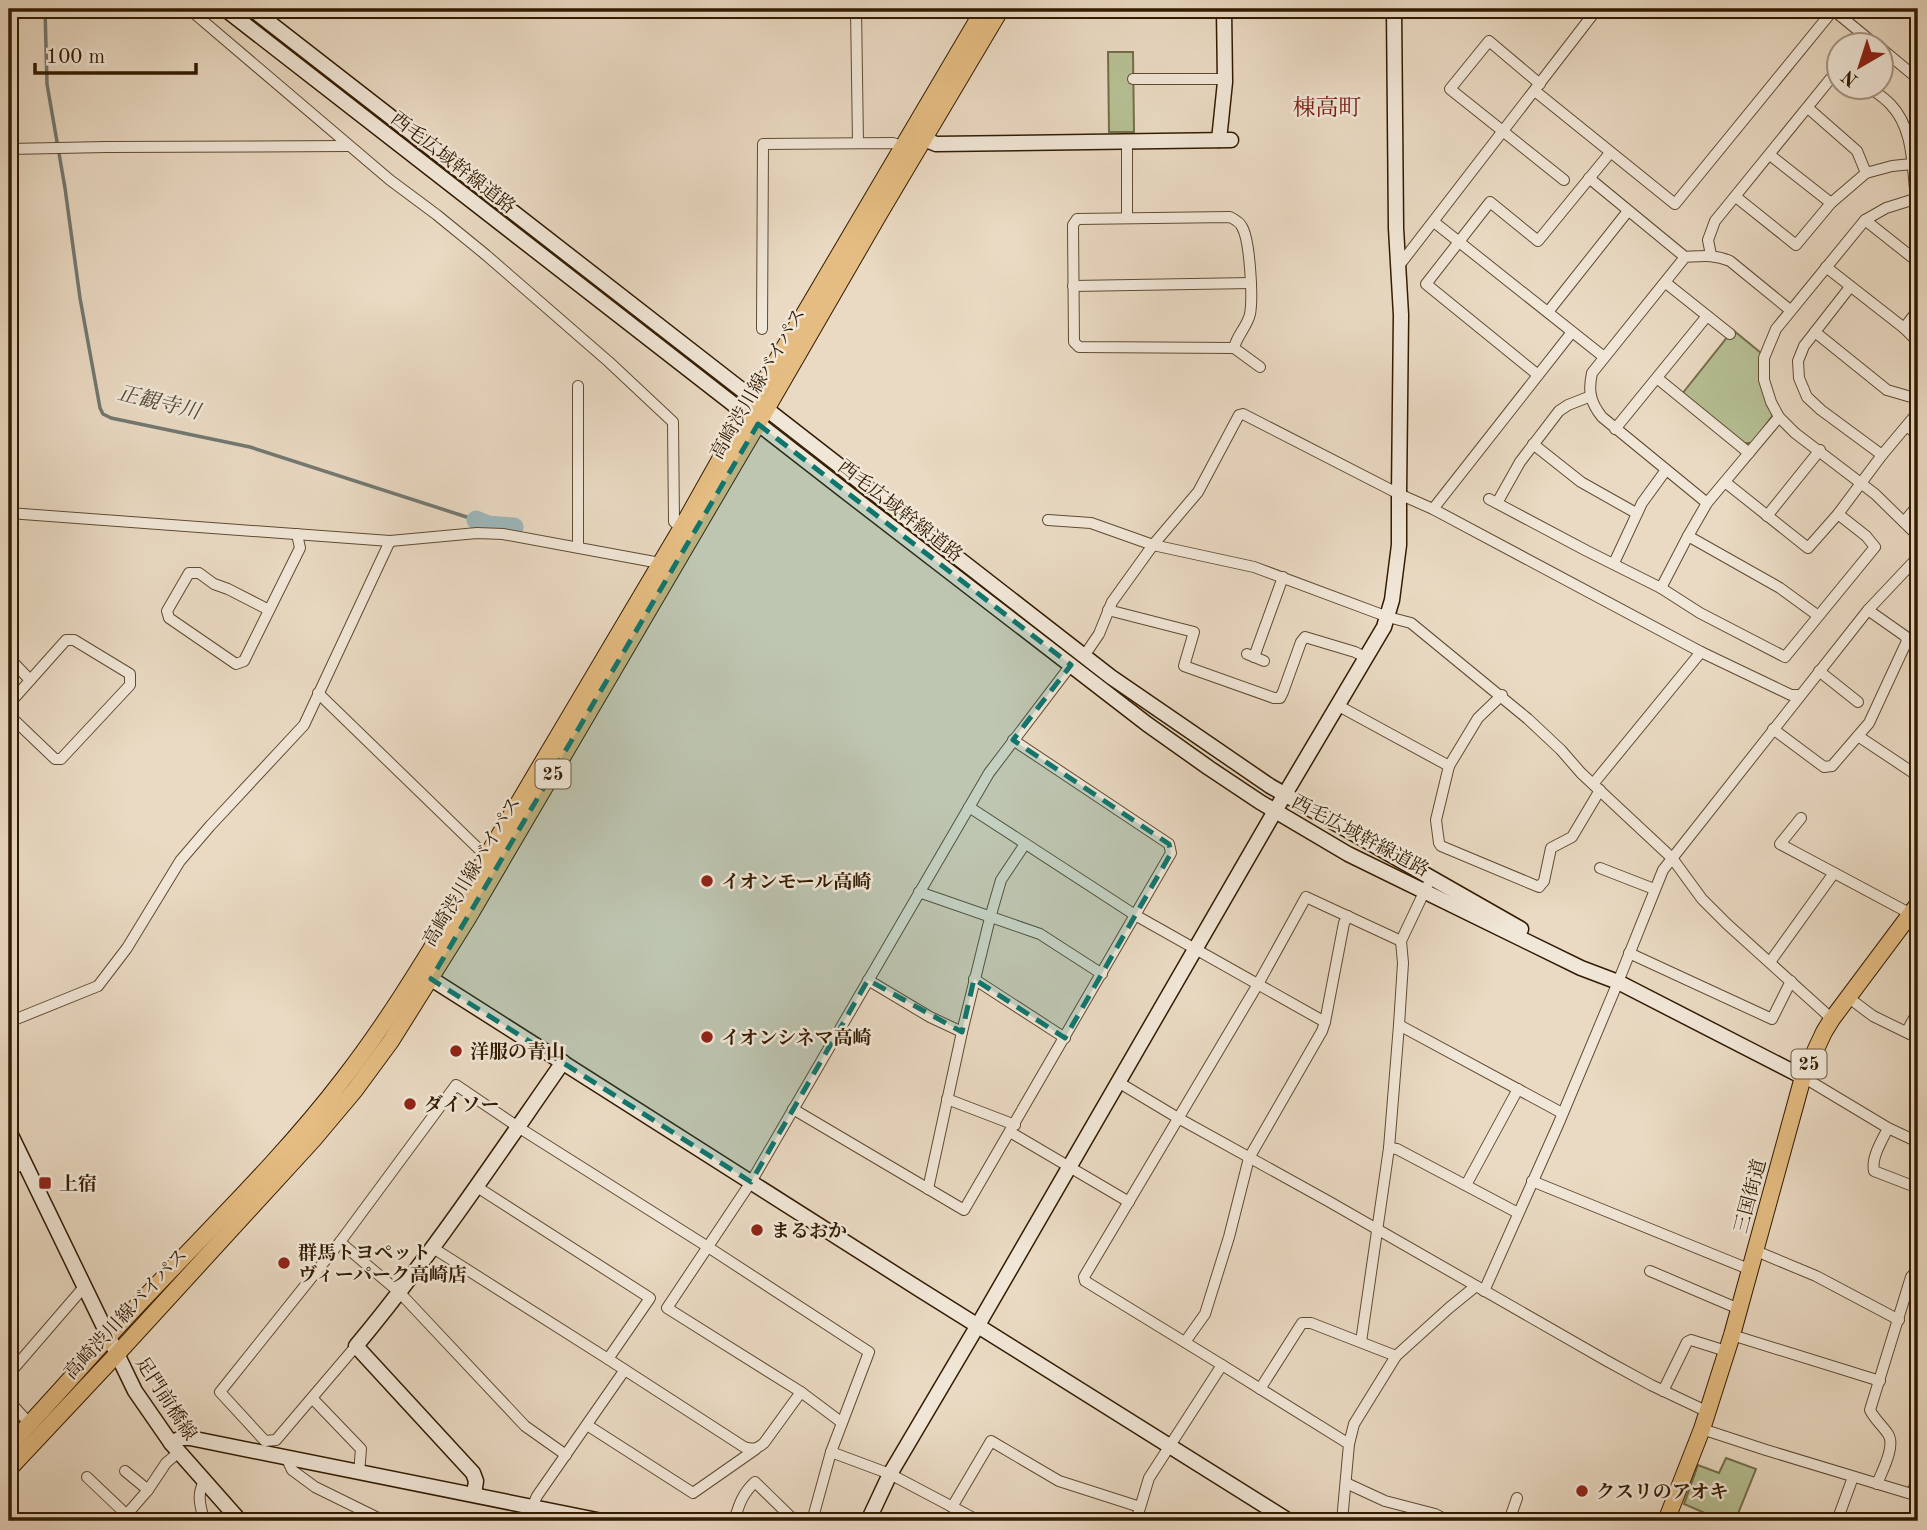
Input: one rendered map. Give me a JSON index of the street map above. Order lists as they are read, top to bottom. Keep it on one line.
{"streets":{"main road":["高崎渋川線バイパス","25","三国街道"],"street":["西毛広域幹線道路","足門前橋線"]},"crossings":[["西毛広域幹線道路","高崎渋川線バイパス"],["西毛広域幹線道路","三国街道"],["高崎渋川線バイパス","足門前橋線"]],"districts":["棟高町"],"water":["正観寺川"],"places":{"other":["イオンモール高崎","イオンシネマ高崎","洋服の青山","ダイソー","まるおか","群馬トヨペット ヴィーパーク高崎店","クスリのアオキ"],"transit":["上宿"]},"scale_bar":"100 m","north":"bottom left"}
